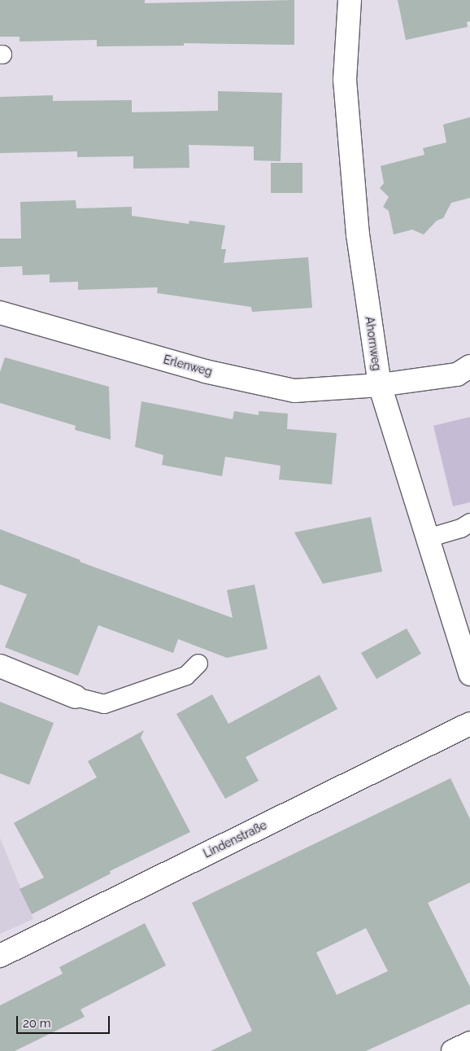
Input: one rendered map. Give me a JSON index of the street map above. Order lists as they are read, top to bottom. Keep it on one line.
{"streets":{"street":["Ahornweg","Erlenweg","Lindenstraße"]},"crossings":[["Ahornweg","Erlenweg"]],"scale_bar":"20 m"}
